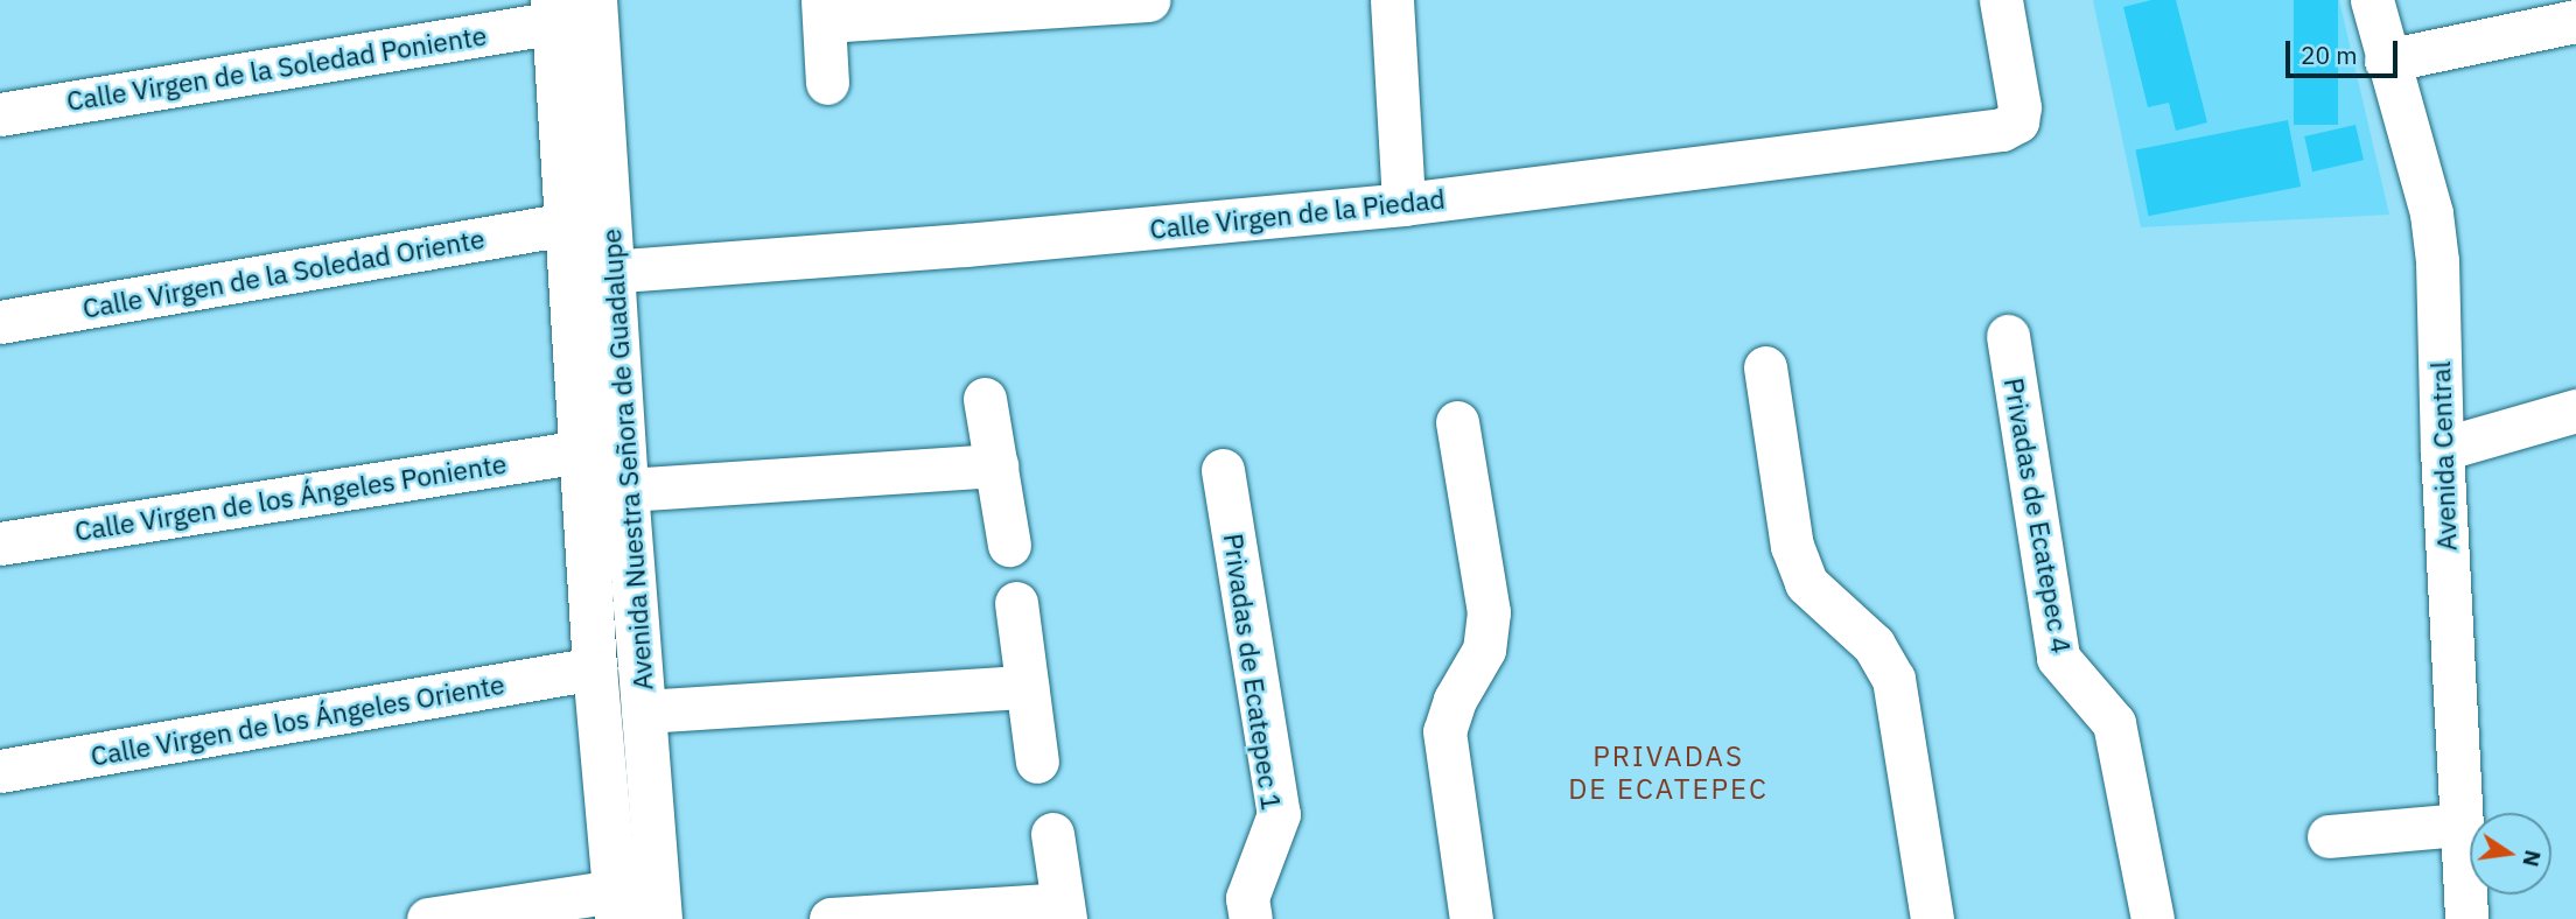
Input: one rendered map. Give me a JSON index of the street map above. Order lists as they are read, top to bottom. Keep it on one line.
{"streets":{"street":["Calle Virgen de la Soledad Poniente","Calle Virgen de la Piedad","Calle Virgen de la Soledad Oriente","Avenida Central","Avenida Nuestra Señora de Guadalupe","Calle Virgen de los Ángeles Poniente","Privadas de Ecatepec 4","Privadas de Ecatepec 1","Calle Virgen de los Ángeles Oriente"]},"crossings":[["Calle Virgen de la Soledad Poniente","Avenida Nuestra Señora de Guadalupe"],["Calle Virgen de la Piedad","Avenida Nuestra Señora de Guadalupe"],["Calle Virgen de la Soledad Oriente","Avenida Nuestra Señora de Guadalupe"],["Avenida Nuestra Señora de Guadalupe","Calle Virgen de los Ángeles Poniente"],["Avenida Nuestra Señora de Guadalupe","Calle Virgen de los Ángeles Oriente"]],"districts":["PRIVADAS DE ECATEPEC"],"scale_bar":"20 m","north":"right"}
